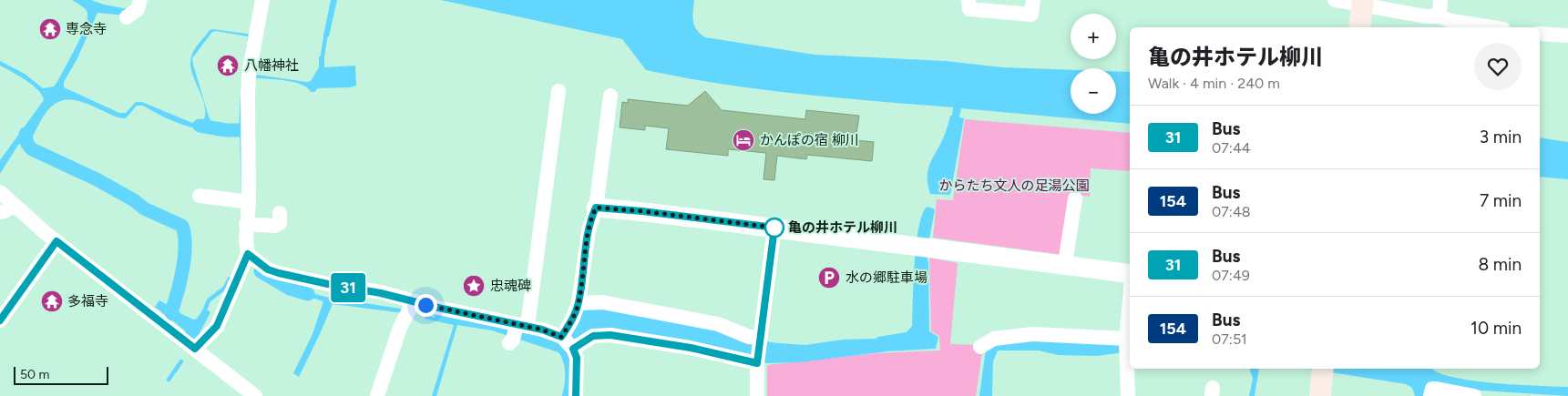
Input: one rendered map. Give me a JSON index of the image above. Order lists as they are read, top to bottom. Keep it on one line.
{"parks":["からたち文人の足湯公園"],"places":{"temple":["専念寺","八幡神社","多福寺"],"hotel":["かんぽの宿 柳川"],"other":["亀の井ホテル柳川"],"parking":["水の郷駐車場"],"place":["忠魂碑"]},"lines":["bus line 31"],"scale_bar":"50 m","page":{"on_map":"31","map_buttons":["+","−"],"heading":["亀の井ホテル柳川","Walk · 4 min · 240 m"],"list":[{"mark":"31","name":"Bus","note":"07:44","value":"3 min"},{"mark":"154","name":"Bus","note":"07:48","value":"7 min"},{"mark":"31","name":"Bus","note":"07:49","value":"8 min"},{"mark":"154","name":"Bus","note":"07:51","value":"10 min"}],"scale":"50 m"}}
